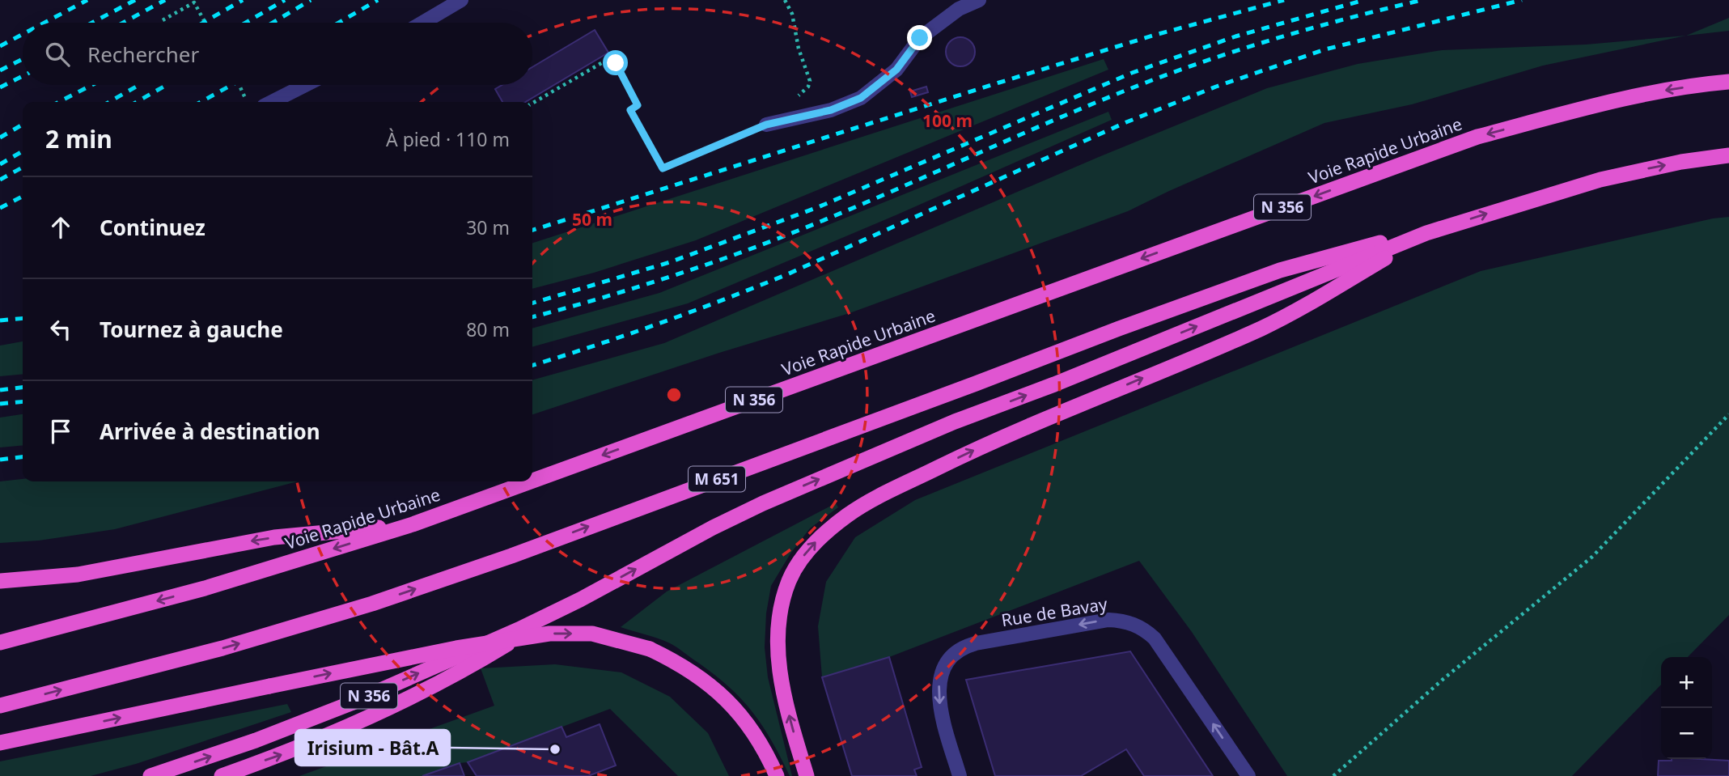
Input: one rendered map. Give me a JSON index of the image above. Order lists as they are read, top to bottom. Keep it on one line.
{"streets":{"highway":["Voie Rapide Urbaine","N 356","M 651"],"street":["Rue de Bavay"]},"crossings":[["N 356","M 651"]],"places":["Irisium - Bât.A"],"page":{"search":"Rechercher","heading":["2 min","À pied · 110 m"],"list":[["Continuez","30 m"],["Tournez à gauche","80 m"],"Arrivée à destination"],"map_buttons":["+","−"]},"rings":["100 m","50 m"]}
